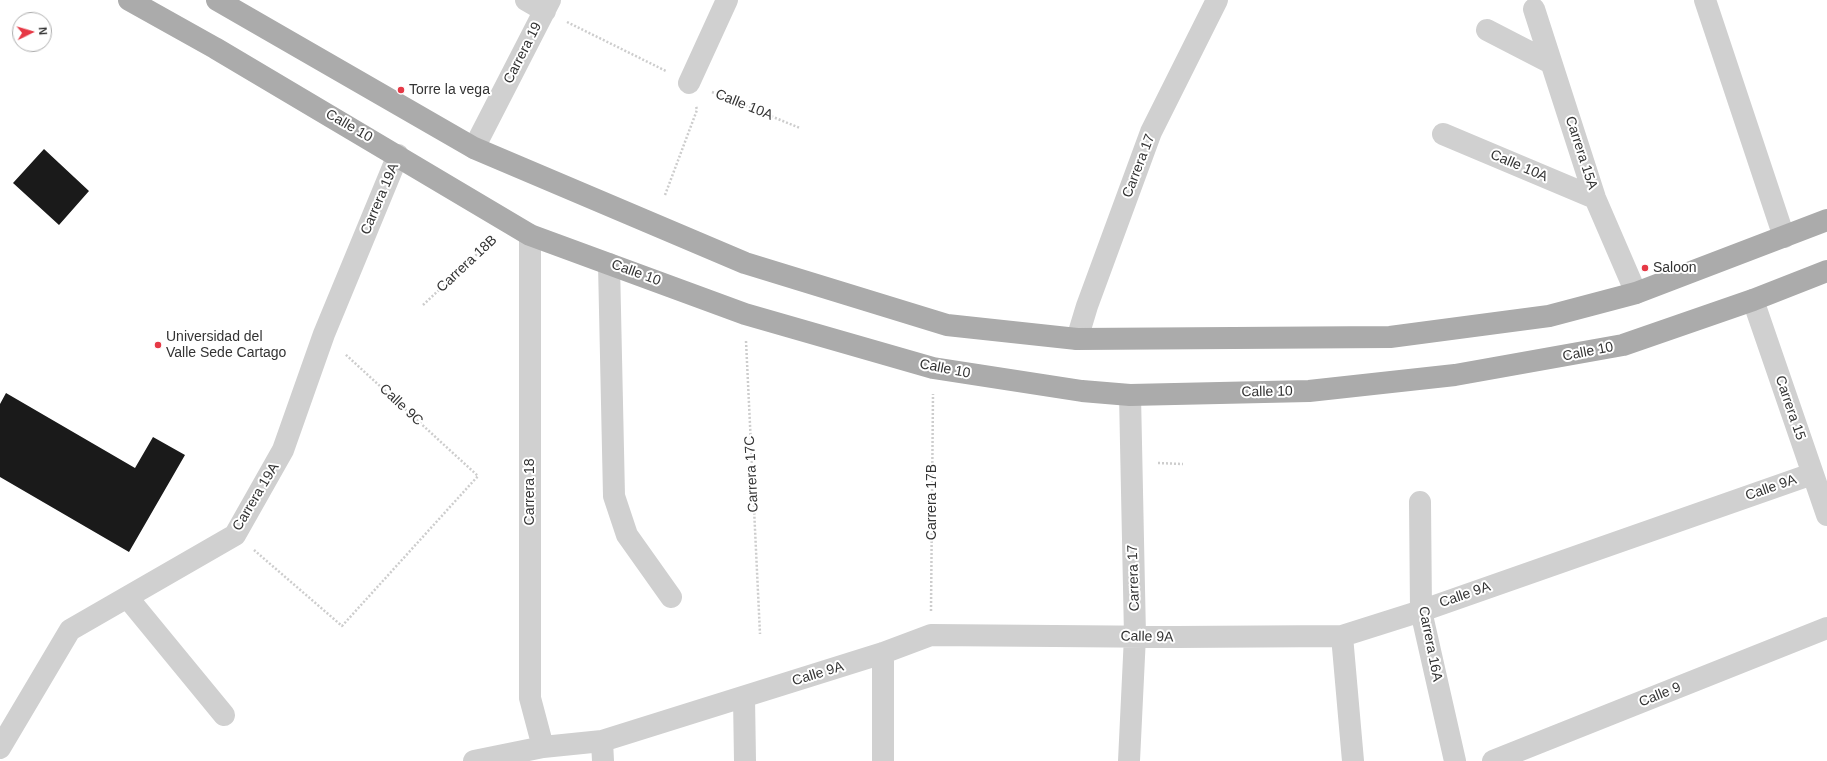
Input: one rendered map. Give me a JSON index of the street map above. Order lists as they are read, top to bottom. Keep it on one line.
{"streets":{"main road":["Calle 10"],"street":["Carrera 19","Calle 10A","Carrera 15A","Carrera 17","Carrera 19A","Carrera 15","Calle 9A","Carrera 18","Carrera 16A","Calle 9"],"path":["Carrera 18B","Calle 9C","Carrera 17C","Carrera 17B"]},"crossings":[["Carrera 19","Calle 10A"],["Calle 10A","Carrera 15A"],["Calle 10","Carrera 17"],["Calle 10","Carrera 19A"],["Calle 10","Carrera 18B"],["Calle 10","Carrera 15"],["Calle 10","Carrera 17C"],["Calle 10","Carrera 18"],["Calle 10","Carrera 17B"],["Carrera 17","Calle 9A"],["Carrera 19A","Calle 9C"],["Carrera 15","Calle 9A"],["Calle 9A","Carrera 18"],["Calle 9A","Carrera 17B"],["Calle 9A","Carrera 16A"]],"places":["Torre la vega","Saloon","Universidad del Valle Sede Cartago"],"north":"right"}
